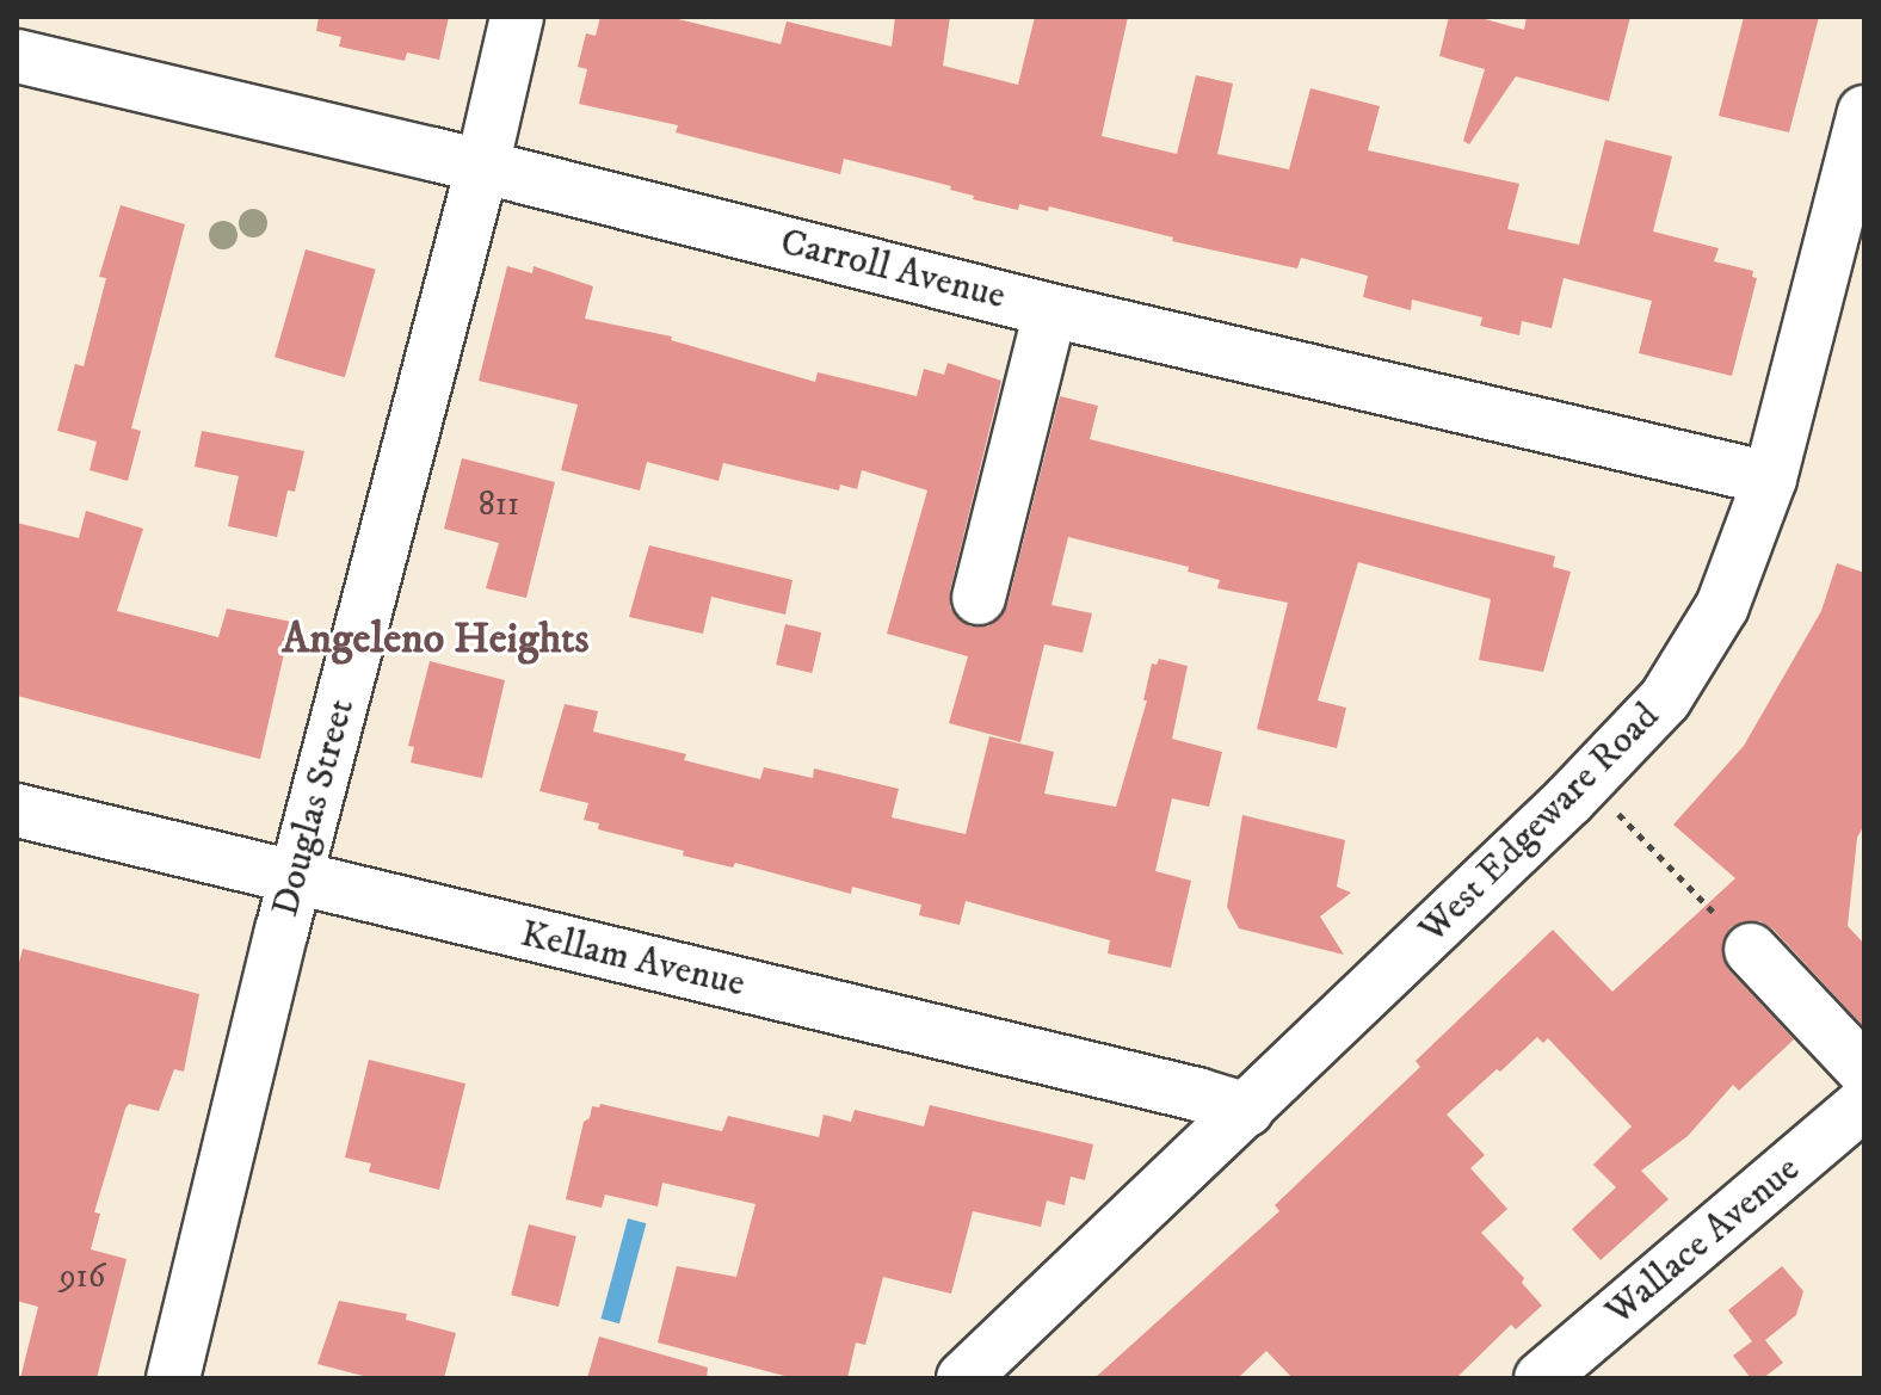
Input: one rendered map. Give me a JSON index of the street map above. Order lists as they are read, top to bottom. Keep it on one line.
{"streets":{"street":["Carroll Avenue","Douglas Street","West Edgeware Road","Kellam Avenue","Wallace Avenue"]},"crossings":[["Carroll Avenue","Douglas Street"],["Carroll Avenue","West Edgeware Road"],["Douglas Street","Kellam Avenue"],["West Edgeware Road","Kellam Avenue"]],"districts":["Angeleno Heights"],"house_numbers":["811","916"]}
